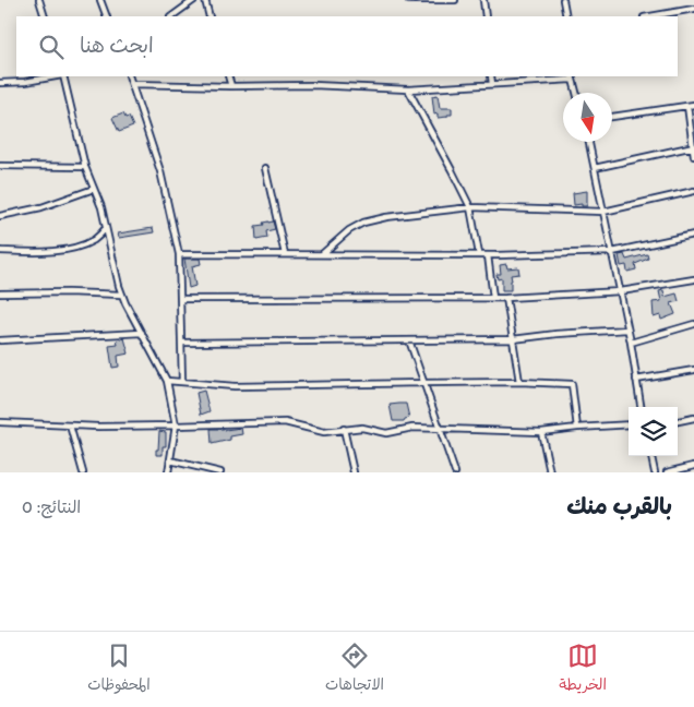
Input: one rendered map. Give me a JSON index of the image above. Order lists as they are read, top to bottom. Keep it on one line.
{"north":"bottom","page":{"search":"ابحث هنا","heading":["بالقرب منك","النتائج: 0"],"nav":["الخريطة","الاتجاهات","المحفوظات"]}}
